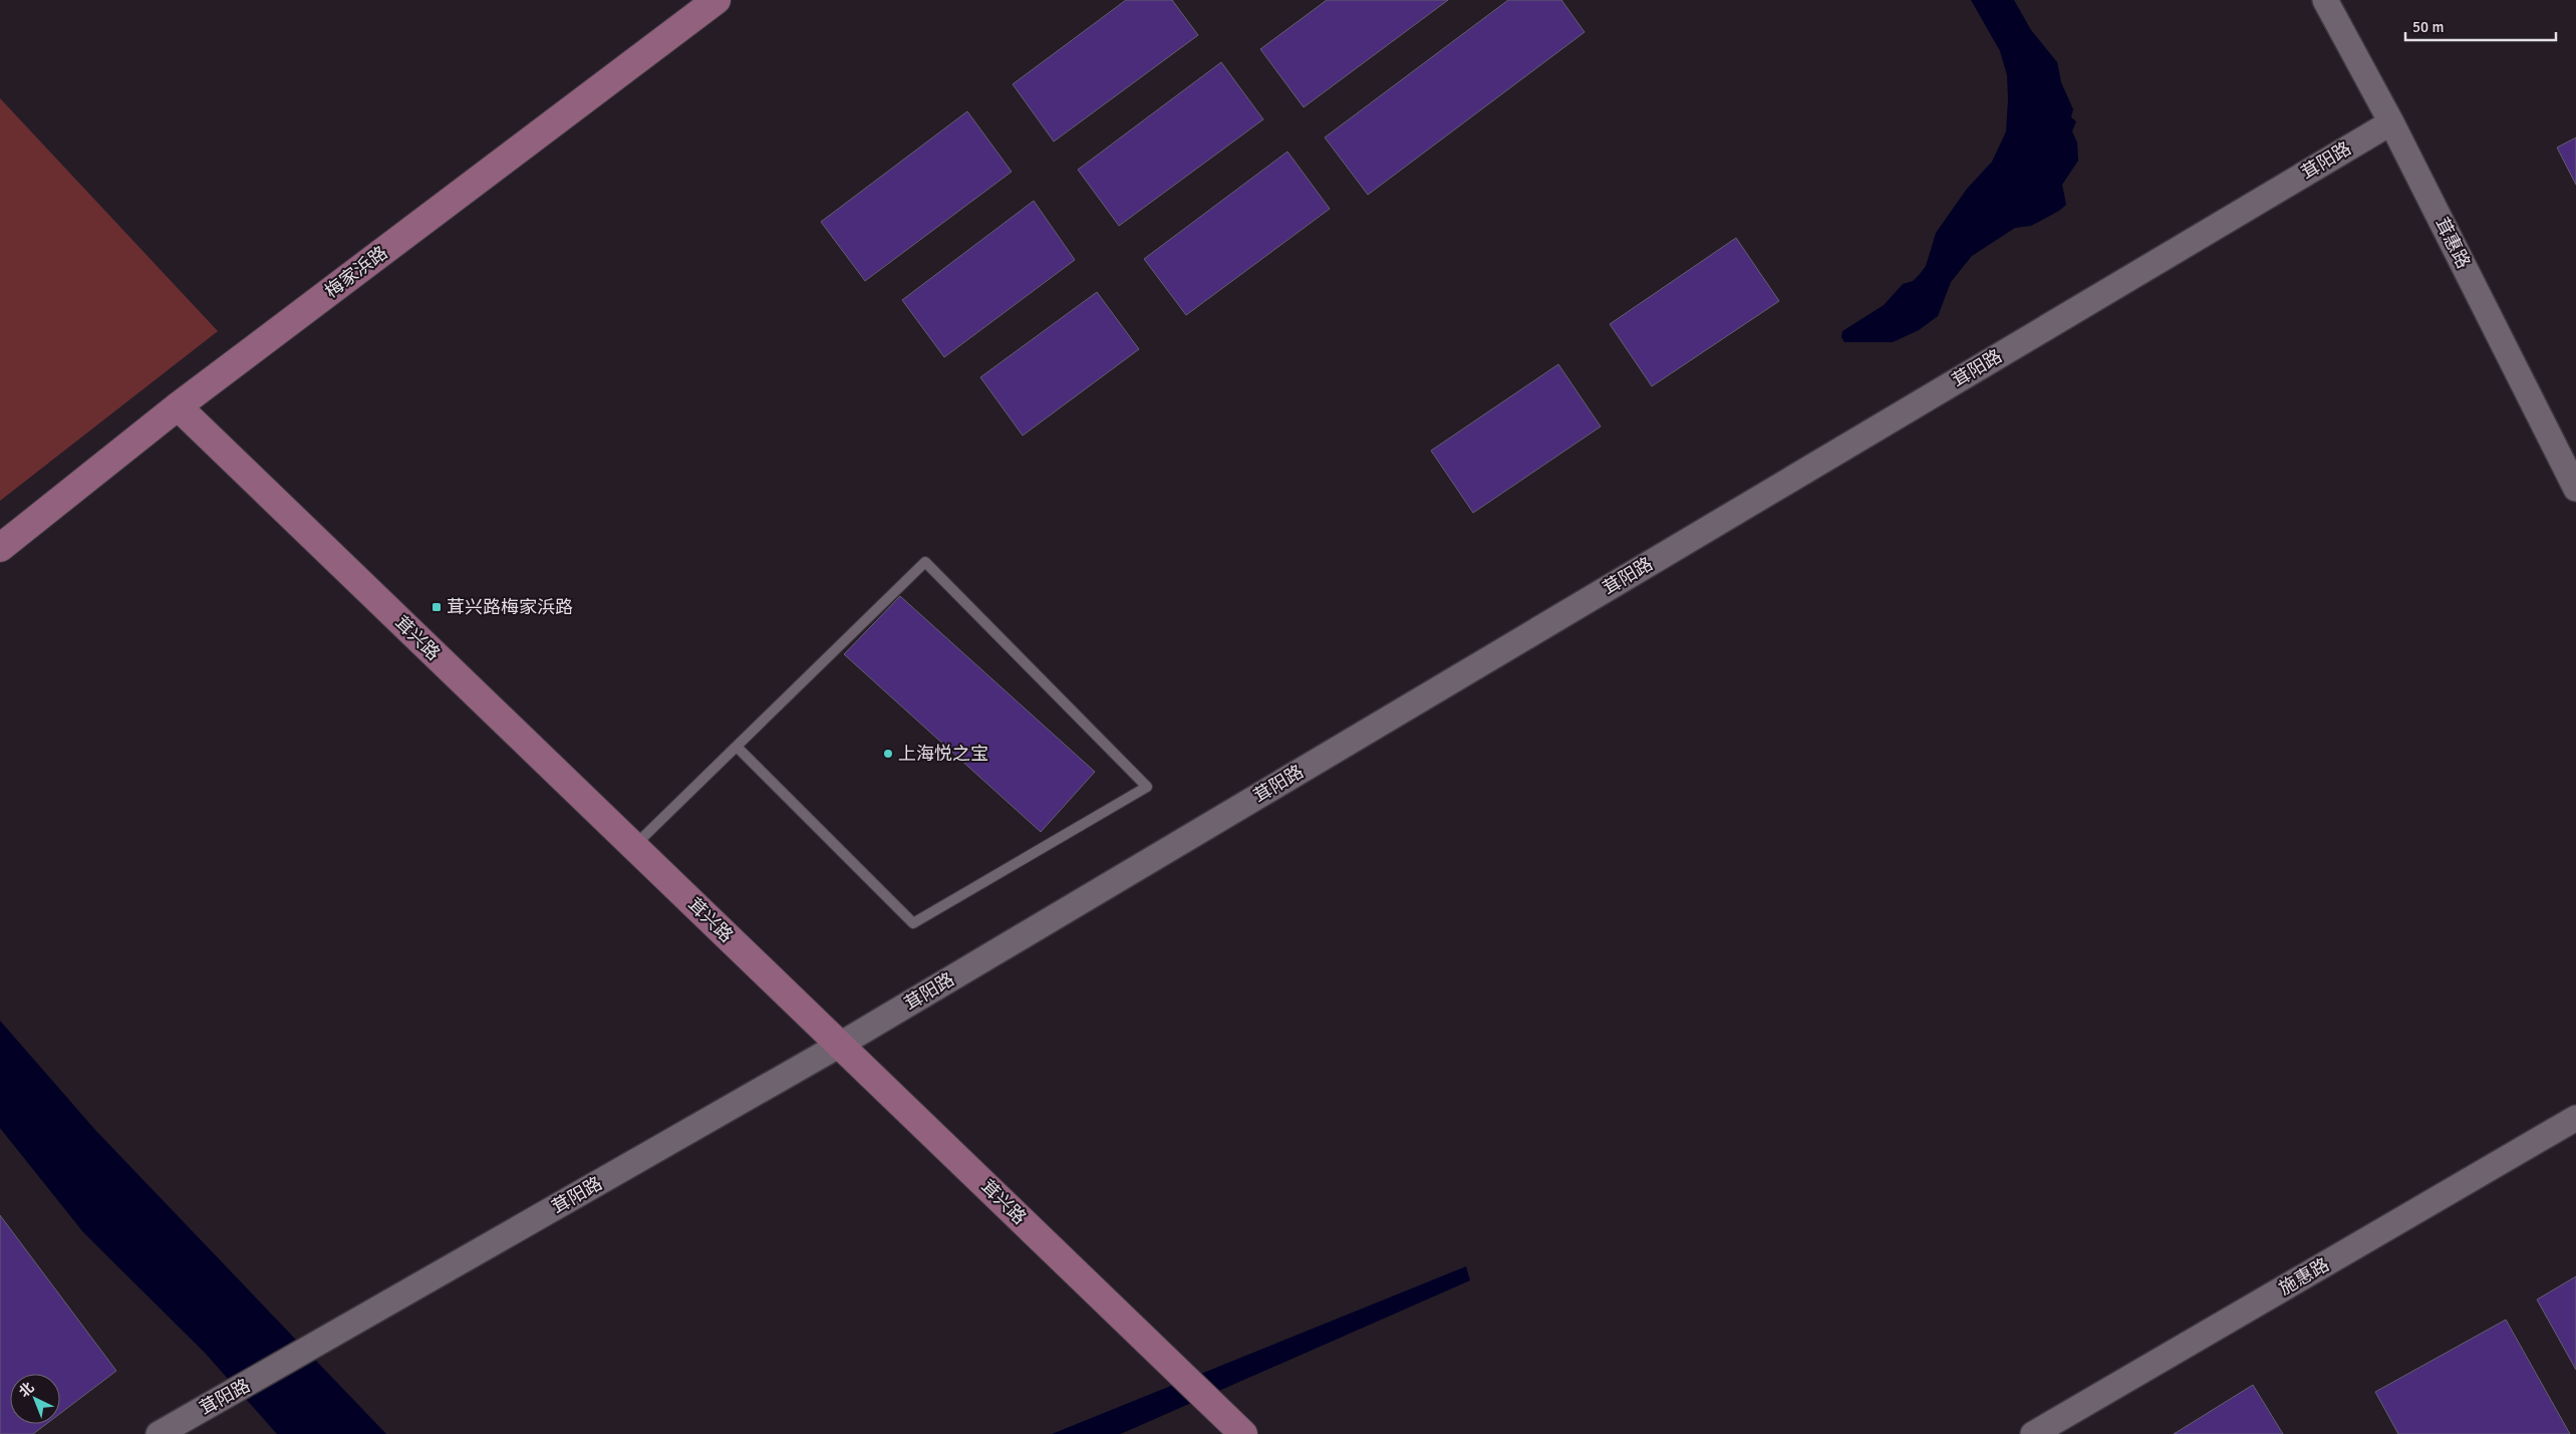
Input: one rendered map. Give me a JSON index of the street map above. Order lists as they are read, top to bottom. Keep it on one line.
{"streets":{"main road":["梅家浜路","茸兴路"],"street":["茸阳路","茸惠路","施惠路"]},"crossings":[["茸阳路","茸惠路"],["茸阳路","茸兴路"],["梅家浜路","茸兴路"]],"places":{"transit":["茸兴路梅家浜路"],"other":["上海悦之宝"]},"scale_bar":"50 m","north":"top left"}
